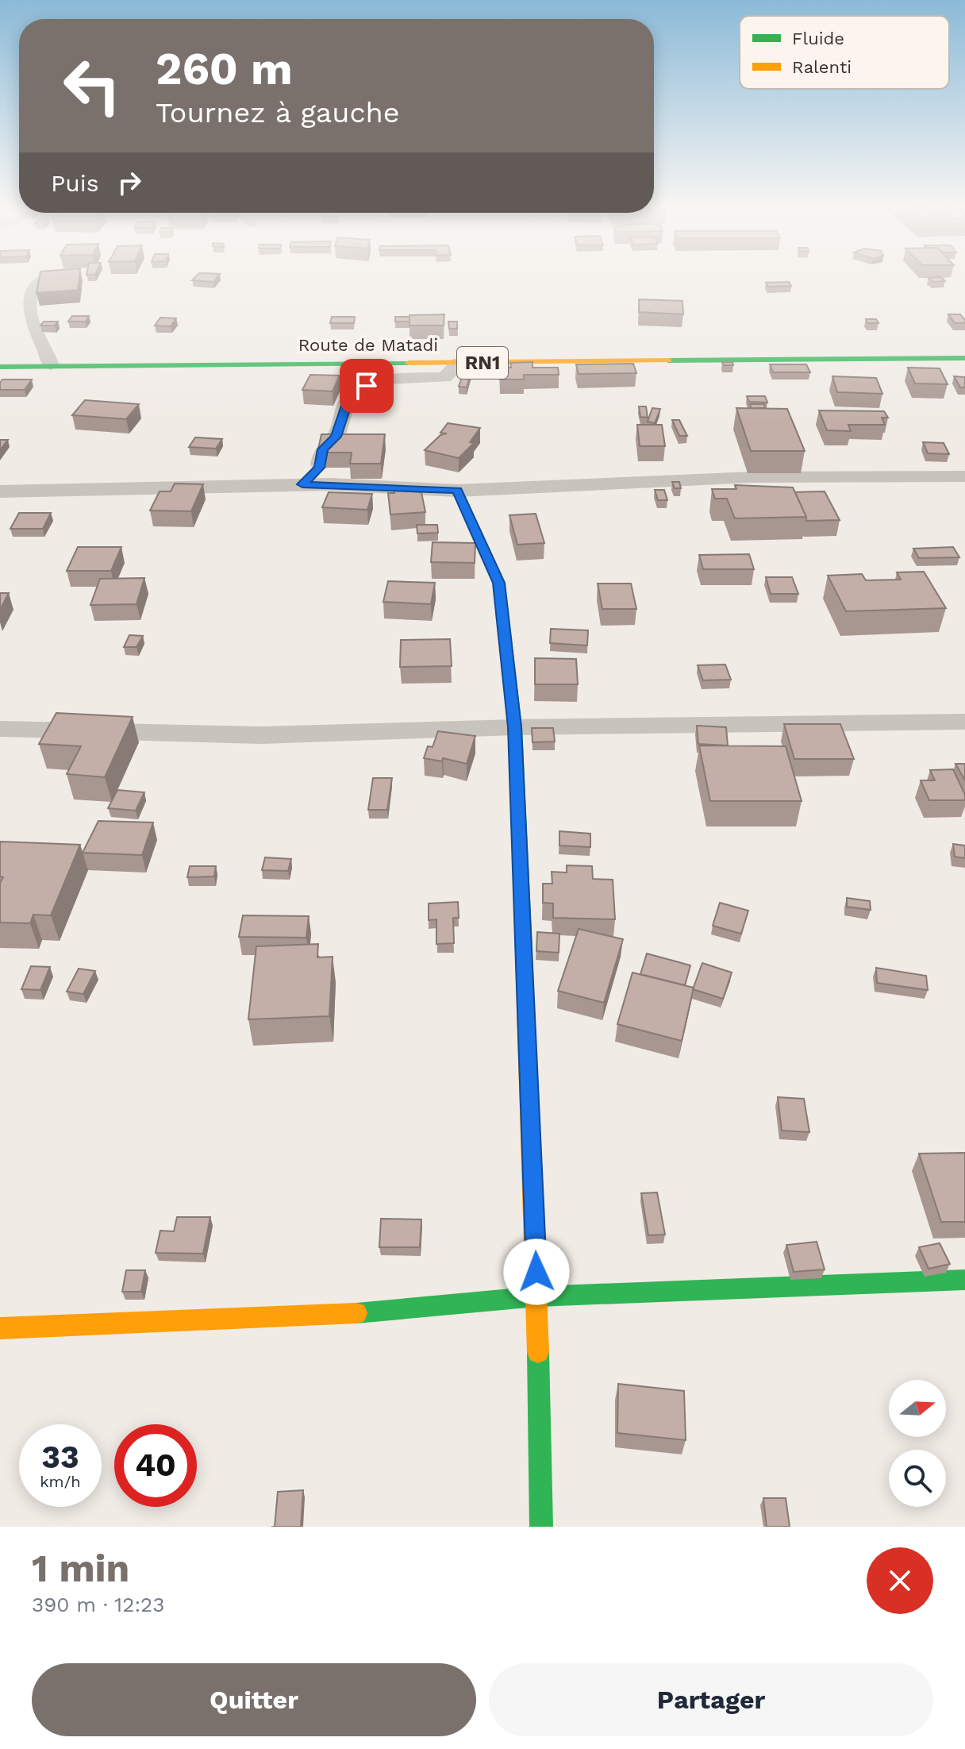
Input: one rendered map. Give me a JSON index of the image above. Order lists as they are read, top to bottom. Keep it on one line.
{"streets":{"main road":["Route de Matadi","RN1"]},"legend":["Fluide","Ralenti"],"north":"right","page":{"turn":["260 m","Tournez à gauche"],"then":"Puis","speed":"33 km/h","limit":"40","heading":["1 min","390 m · 12:23"],"buttons":["Quitter","Partager"]}}
